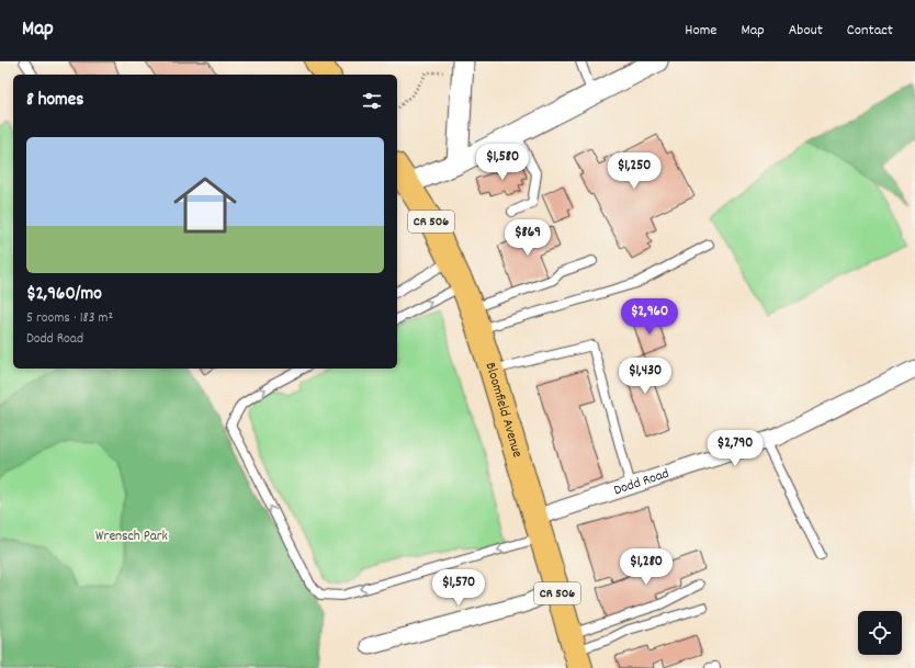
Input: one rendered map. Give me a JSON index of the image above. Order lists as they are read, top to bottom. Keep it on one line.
{"streets":{"main road":["CR 506","Bloomfield Avenue"],"street":["Dodd Road"]},"crossings":[["Bloomfield Avenue","Dodd Road"]],"parks":["Wrensch Park"],"page":{"header":"Map","nav":["Home","Map","About","Contact"],"heading":"8 homes","list":[{"name":"$2,960/mo","note":"5 rooms · 183 m² · Dodd Road"}],"price":["$1,580","$1,250","$869","$2,960","$1,430","$2,790","$1,280","$1,570"]}}
